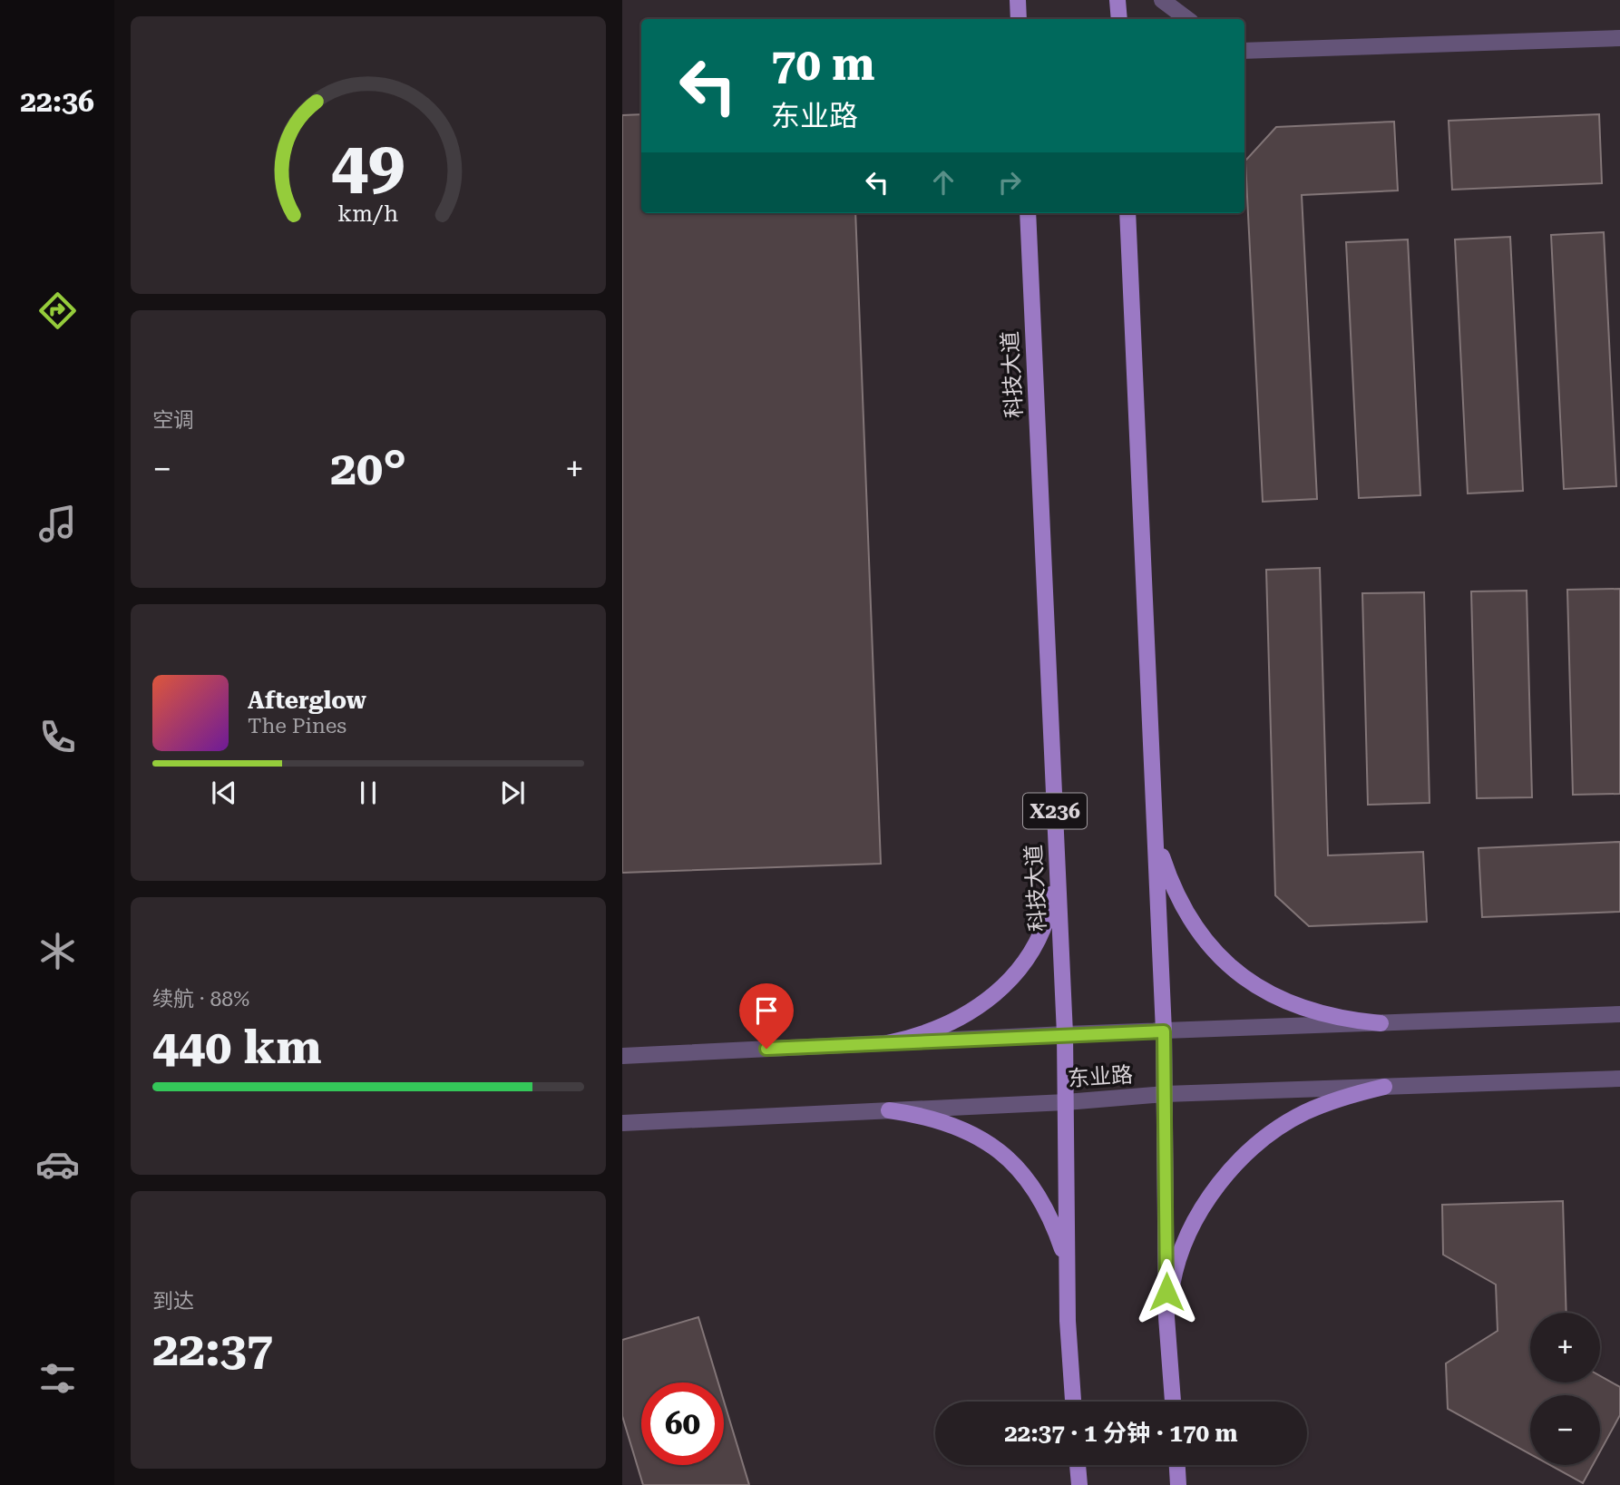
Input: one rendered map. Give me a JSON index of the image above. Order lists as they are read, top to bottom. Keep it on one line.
{"streets":{"main road":["科技大道","X236"],"street":["东业路"]},"crossings":[["科技大道","东业路"]],"page":{"tabs":"22:36","turn":["70 m","东业路"],"tile":["空调",["续航 · 88%","440 km"],["到达","22:37"]],"heat":["−","20°","+"],"song":["Afterglow","The Pines"],"map_buttons":["+","−"],"limit":"60","trip":"22:37 · 1 分钟 · 170 m","gauge":["49","km/h"]}}
